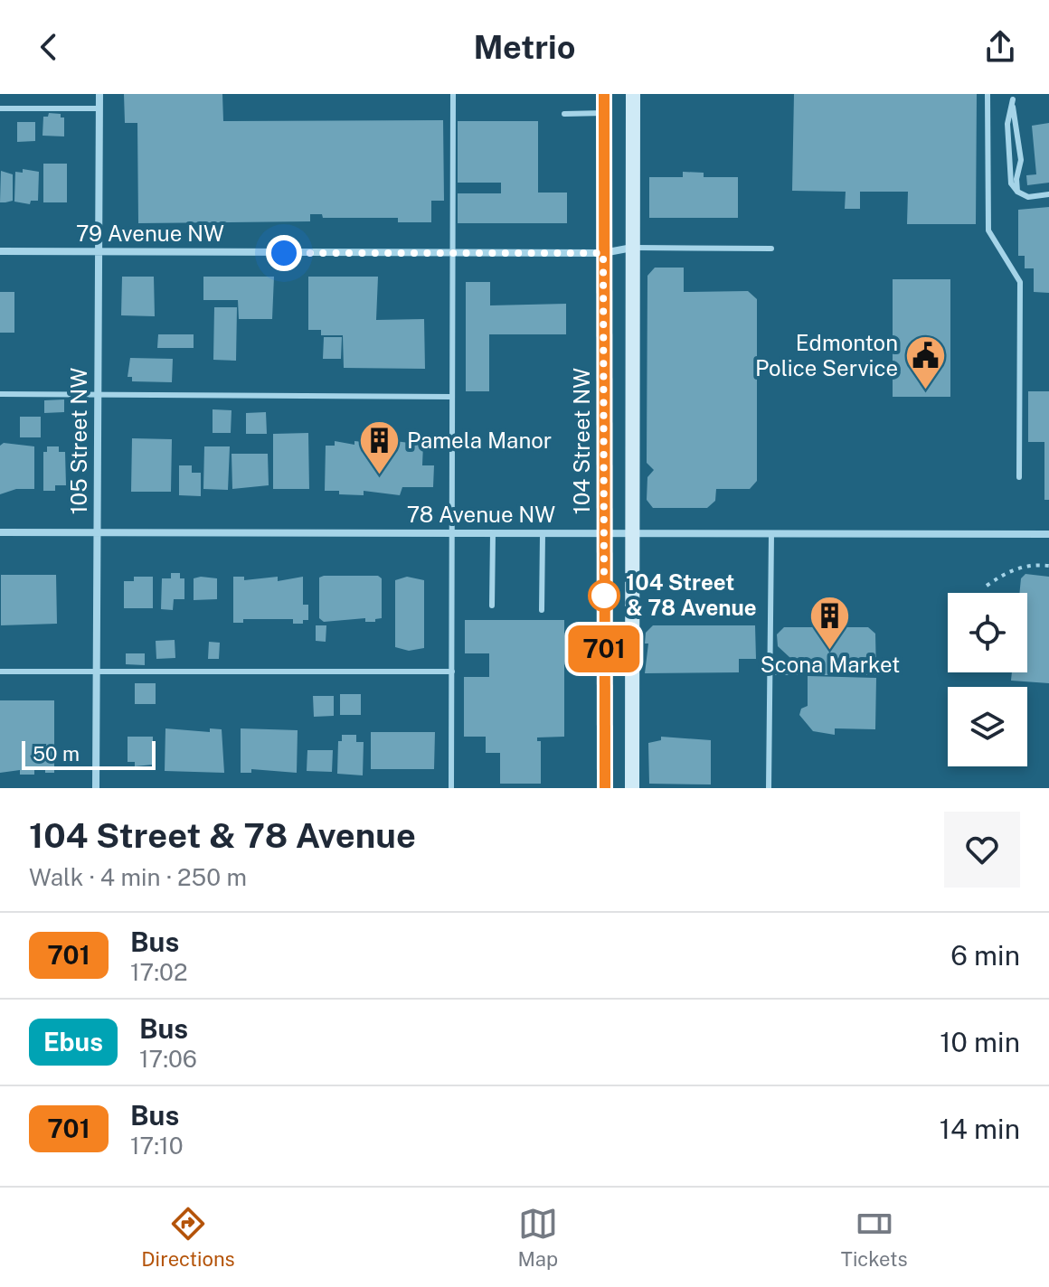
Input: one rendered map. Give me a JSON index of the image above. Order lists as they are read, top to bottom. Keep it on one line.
{"streets":{"main road":["104 Street NW"],"street":["79 Avenue NW","105 Street NW","78 Avenue NW"]},"crossings":[["79 Avenue NW","105 Street NW"],["79 Avenue NW","104 Street NW"],["105 Street NW","78 Avenue NW"],["104 Street NW","78 Avenue NW"]],"places":{"public building":["Edmonton Police Service"],"building":["Pamela Manor","Scona Market"],"other":["104 Street & 78 Avenue"]},"lines":["bus line 701"],"scale_bar":"50 m","page":{"header":"Metrio","on_map":"701","scale":"50 m","heading":["104 Street & 78 Avenue","Walk · 4 min · 250 m"],"list":[{"mark":"701","name":"Bus","note":"17:02","value":"6 min"},{"mark":"Ebus","name":"Bus","note":"17:06","value":"10 min"},{"mark":"701","name":"Bus","note":"17:10","value":"14 min"}],"tabs":["Directions","Map","Tickets"]}}
